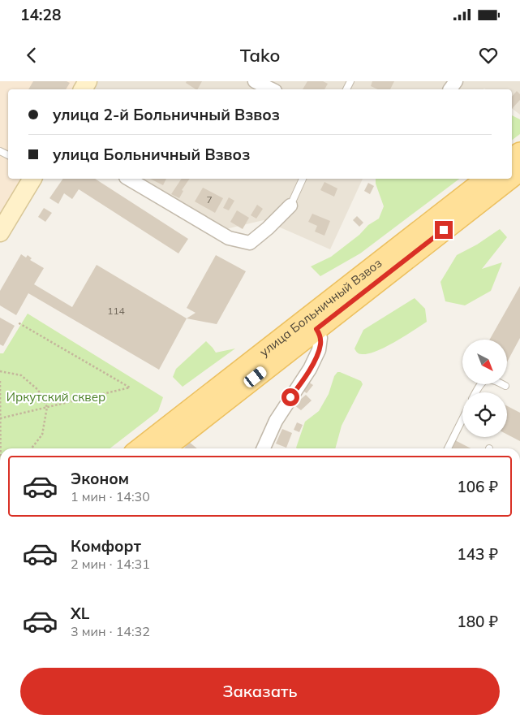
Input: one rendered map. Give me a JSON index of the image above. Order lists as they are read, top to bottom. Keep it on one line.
{"streets":{"main road":["улица Больничный Взвоз"]},"parks":["Иркутский сквер"],"house_numbers":["7","114"],"north":"bottom right","page":{"status":"14:28","header":"Tako","banner":["улица 2-й Больничный Взвоз","улица Больничный Взвоз"],"list":[{"name":"Эконом","note":"1 мин · 14:30","value":"106 ₽"},{"name":"Комфорт","note":"2 мин · 14:31","value":"143 ₽"},{"name":"XL","note":"3 мин · 14:32","value":"180 ₽"}],"buttons":"Заказать"}}
